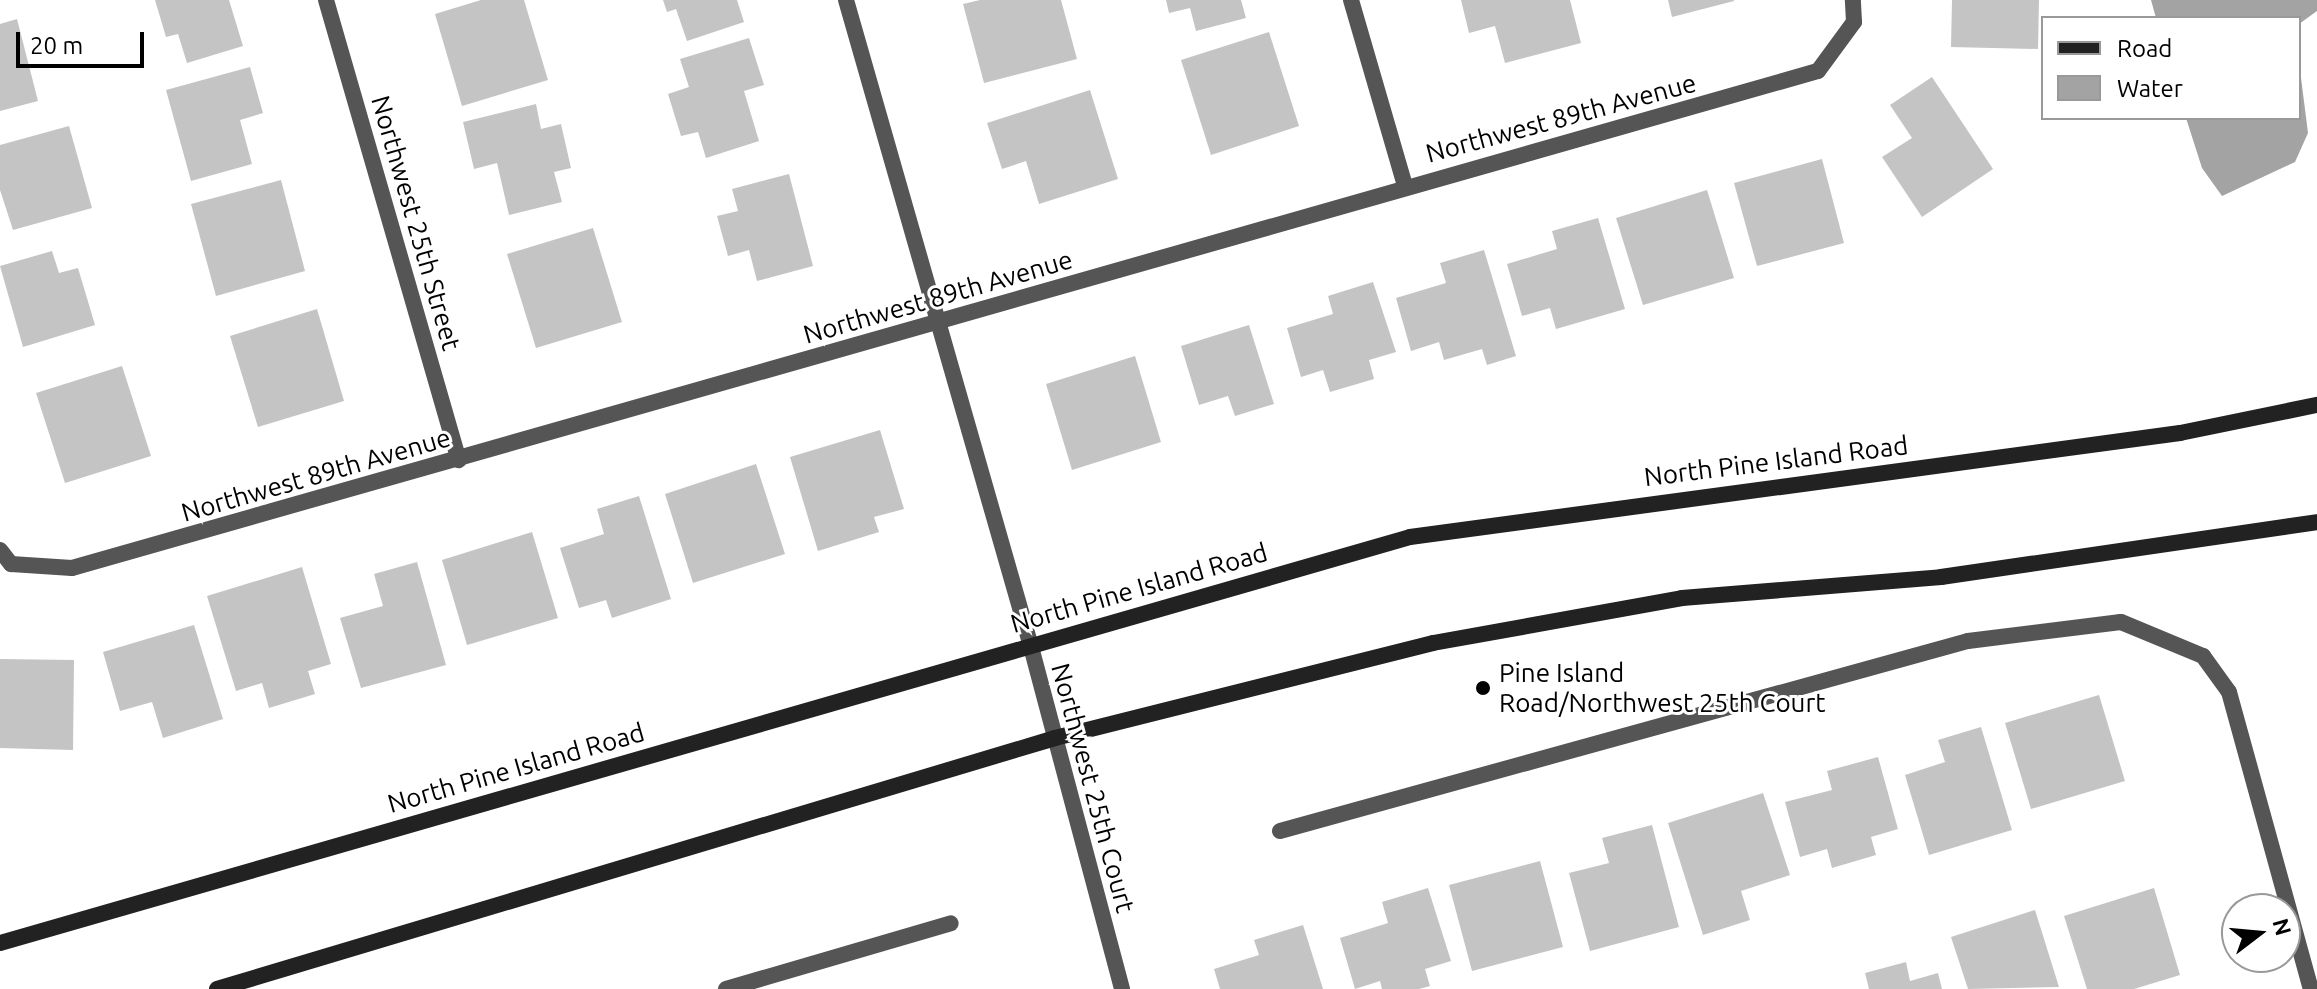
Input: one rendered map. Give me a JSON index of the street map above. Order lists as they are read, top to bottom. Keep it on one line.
{"streets":{"main road":["North Pine Island Road"],"street":["Northwest 89th Avenue","Northwest 25th Street","Northwest 25th Court"]},"crossings":[["Northwest 89th Avenue","Northwest 25th Street"],["Northwest 89th Avenue","Northwest 25th Court"],["North Pine Island Road","Northwest 25th Court"]],"places":["Pine Island Road/Northwest 25th Court"],"legend":["Road","Water"],"scale_bar":"20 m","north":"right"}
